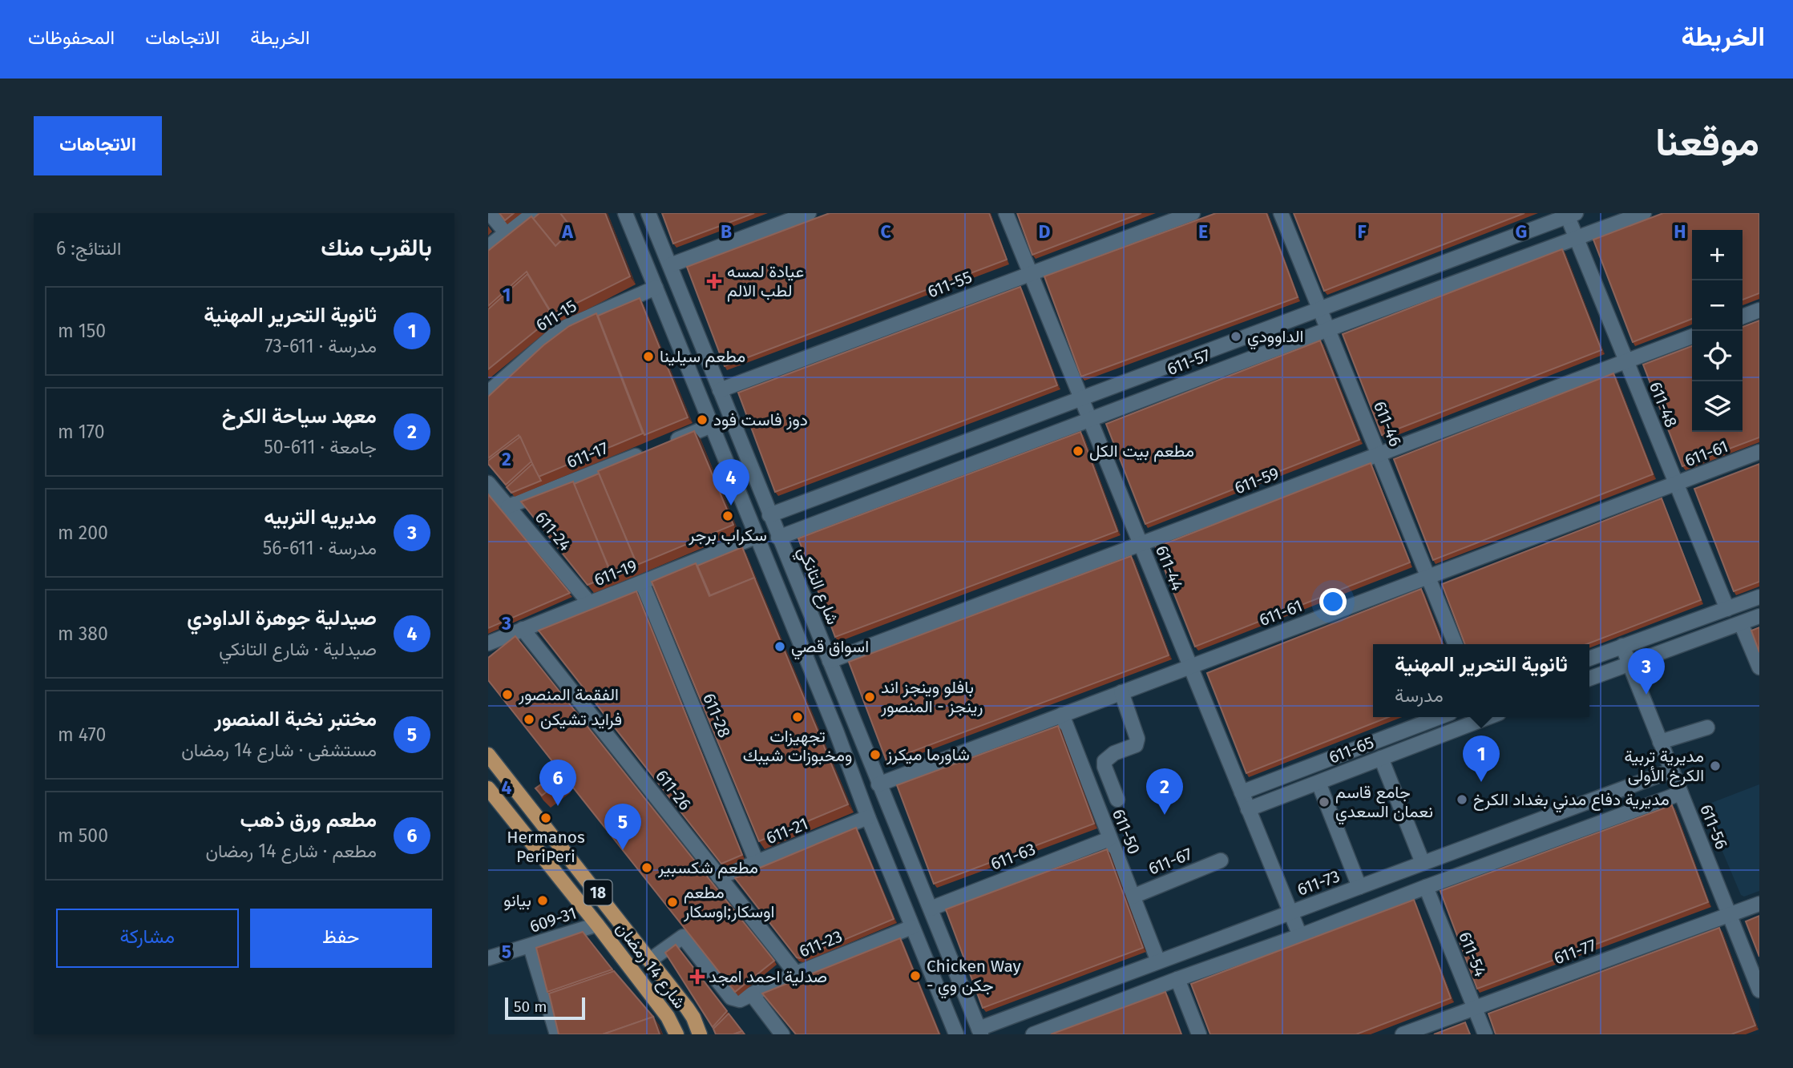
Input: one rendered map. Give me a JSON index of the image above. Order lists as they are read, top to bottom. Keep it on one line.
{"streets":{"main road":["18","شارع 14 رمضان"],"street":["611-55","611-15","611-57","611-48","611-46","611-61","611-17","611-59","611-24","611-44","611-19","شارع التانكي","611-28","611-65","611-26","611-56","611-21","611-50","611-63","611-67","611-73","609-31","611-23","611-77","611-54"]},"crossings":[["611-55","611-44"],["611-55","شارع التانكي"],["611-57","611-48"],["611-57","611-46"],["611-57","611-44"],["611-57","شارع التانكي"],["611-48","611-61"],["611-48","611-59"],["611-46","611-61"],["611-46","611-59"],["611-61","611-44"],["611-61","شارع التانكي"],["611-61","611-50"],["611-17","611-24"],["611-59","611-44"],["611-59","شارع التانكي"],["611-24","611-19"],["611-44","611-65"],["611-44","611-73"],["611-19","611-28"],["611-19","611-26"],["شارع التانكي","611-63"],["شارع التانكي","611-73"],["611-28","611-21"],["611-26","611-21"],["611-26","611-23"],["611-56","611-73"],["611-56","611-77"],["611-50","611-63"],["611-50","611-67"],["611-50","611-73"],["609-31","شارع 14 رمضان"],["611-23","شارع 14 رمضان"],["611-77","611-54"]],"places":{"health":["عيادة لمسه لطب الالم","صدلية احمد امجد"],"other":["الداوودي","مطعم سيلينا","دوز فاست فود","مطعم بيت الكل","سكراب برجر","اسواق قصي","الفقمة المنصور","بافلو وينجز اند رينجز - المنصور","تجهيزات ومخبوزات شيبك","فرايد تشيكن","شاورما ميكرز","مديرية تربية الكرخ الأولى","مديرية دفاع مدني بغداد الكرخ","جامع قاسم نعمان السعدي","Hermanos PeriPeri","مطعم شكسبير","بيانو","مطعم اوسكار;اوسكار","Chicken Way - جكن وي"]},"scale_bar":"50 m","page":{"header":"الخريطة","nav":["الخريطة","الاتجاهات","المحفوظات"],"title":"موقعنا","buttons":["الاتجاهات",["حفظ","مشاركة"]],"heading":["بالقرب منك","النتائج: 6"],"map_buttons":["+","−"],"list":[{"mark":"1","name":"ثانوية التحرير المهنية","note":"مدرسة · 611-73","value":"150 m"},{"mark":"2","name":"معهد سياحة الكرخ","note":"جامعة · 611-50","value":"170 m"},{"mark":"3","name":"مديريه التربيه","note":"مدرسة · 611-56","value":"200 m"},{"mark":"4","name":"صيدلية جوهرة الداودي","note":"صيدلية · شارع التانكي","value":"380 m"},{"mark":"5","name":"مختبر نخبة المنصور","note":"مستشفى · شارع 14 رمضان","value":"470 m"},{"mark":"6","name":"مطعم ورق ذهب","note":"مطعم · شارع 14 رمضان","value":"500 m"}],"pins":["4","3","1","6","2","5"],"popup":["ثانوية التحرير المهنية","مدرسة"],"scale":"50 m"},"grid":{"columns":["A","B","C","D","E","F","G","H"],"rows":["1","2","3","4","5"]}}
